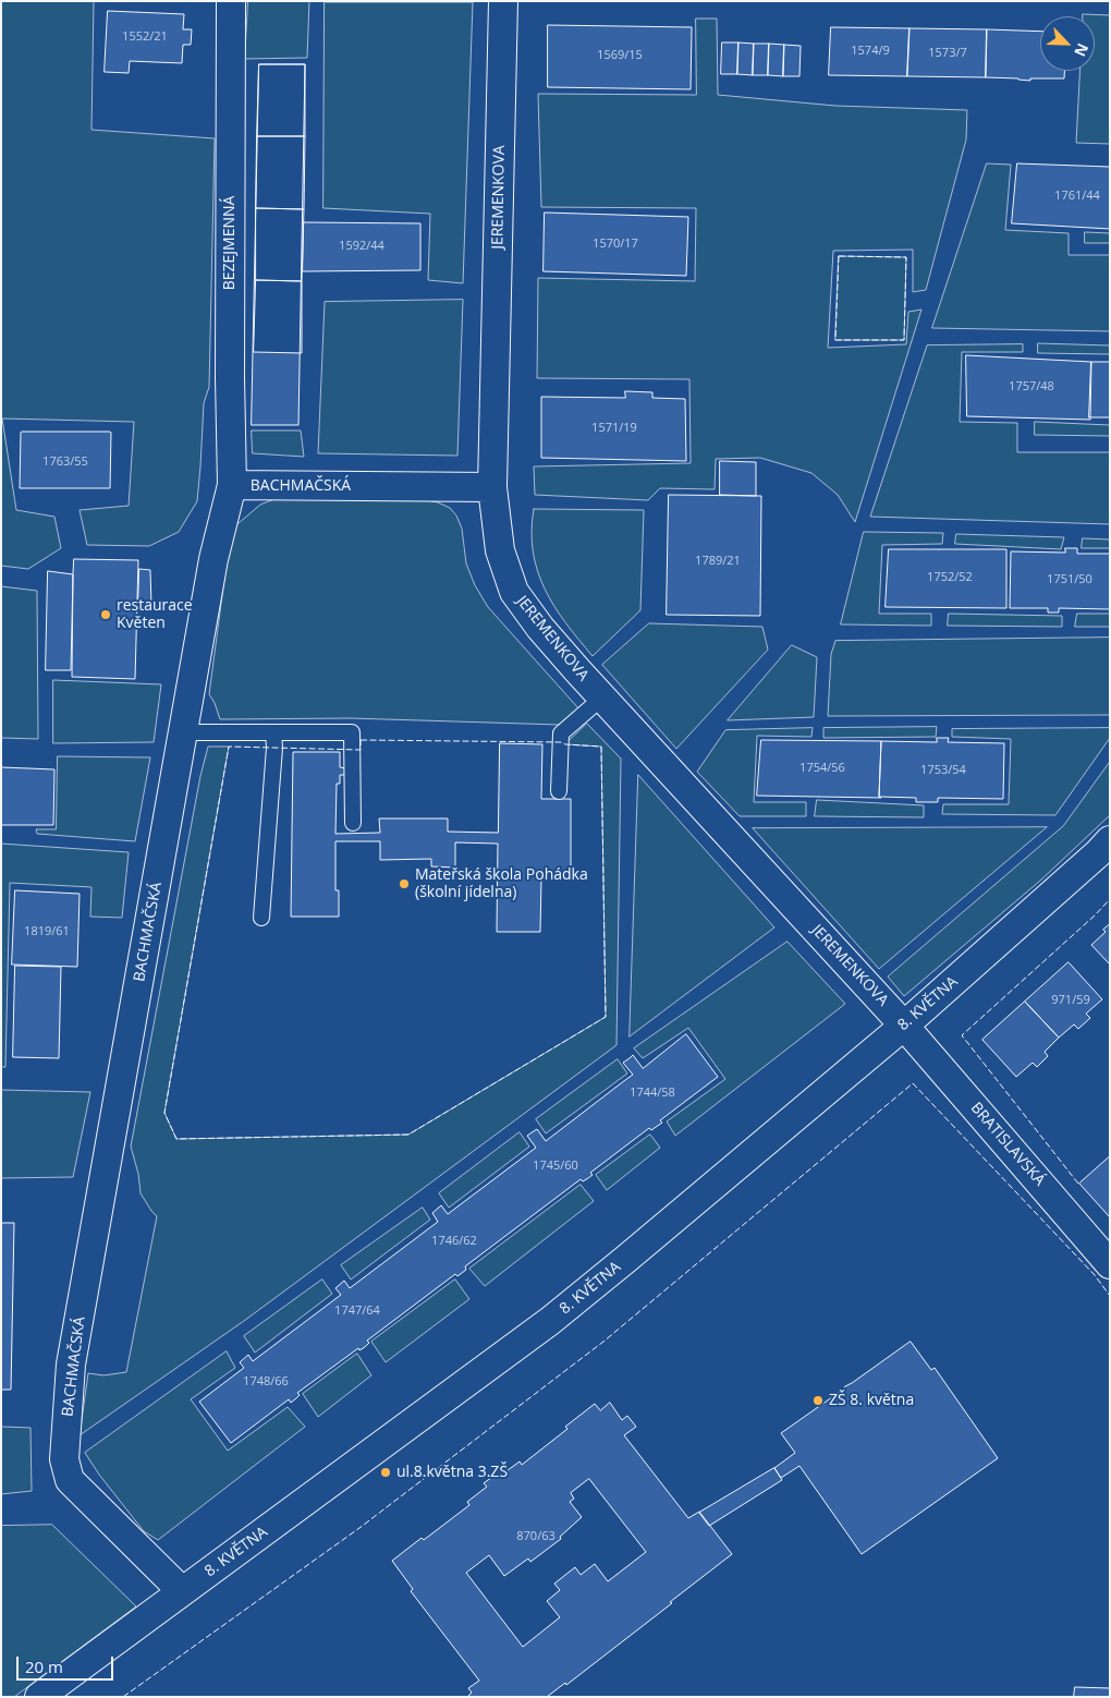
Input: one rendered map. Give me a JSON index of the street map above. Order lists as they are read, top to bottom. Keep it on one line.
{"streets":{"street":["JEREMENKOVA","BEZEJMENNÁ","BACHMAČSKÁ","8. KVĚTNA","BRATISLAVSKÁ"]},"crossings":[["JEREMENKOVA","BACHMAČSKÁ"],["JEREMENKOVA","8. KVĚTNA"],["JEREMENKOVA","BRATISLAVSKÁ"],["BEZEJMENNÁ","BACHMAČSKÁ"],["BACHMAČSKÁ","8. KVĚTNA"],["8. KVĚTNA","BRATISLAVSKÁ"]],"places":["restaurace Květen","Mateřská škola Pohádka (školní jídelna)","ZŠ 8. května","ul.8.května 3.ZŠ"],"house_numbers":["1552/21","1574/9","1573/7","1569/15","1761/44","1570/17","1592/44","1757/48","1571/19","1763/55","1789/21","1752/52","1751/50","1754/56","1753/54","1819/61","971/59","1744/58","1745/60","1746/62","1747/64","1748/66","870/63"],"scale_bar":"20 m","north":"bottom right"}
